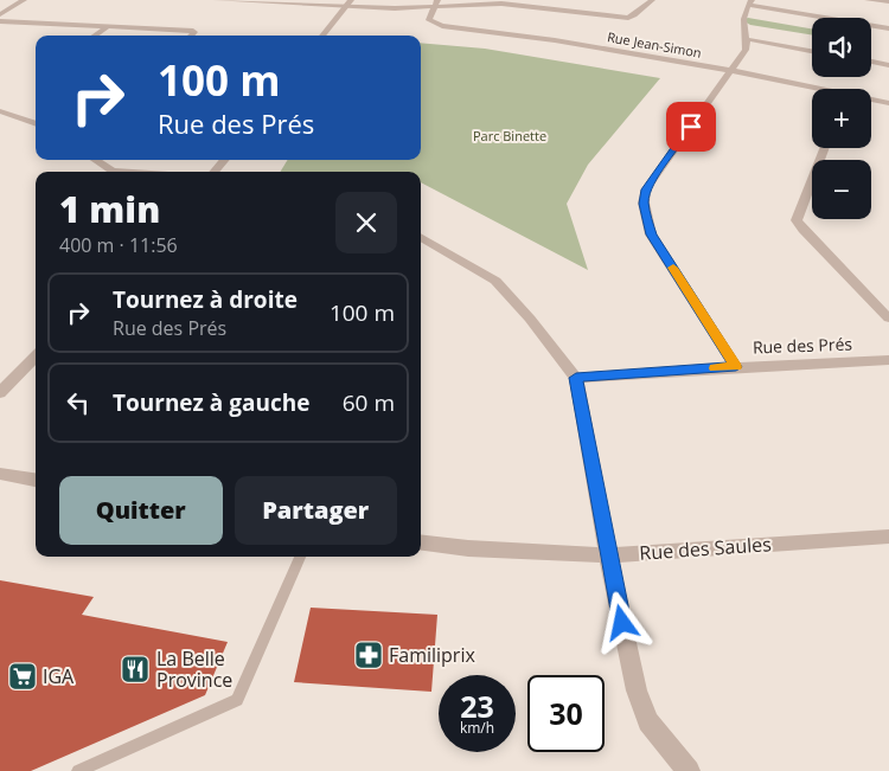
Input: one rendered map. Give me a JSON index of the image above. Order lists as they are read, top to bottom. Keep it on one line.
{"streets":{"street":["Rue Jean-Simon","Rue des Prés","Rue des Saules"]},"parks":["Parc Binette"],"places":{"pharmacy":["Familiprix"],"restaurant":["La Belle Province"],"supermarket":["IGA"]},"page":{"map_buttons":["+","−"],"turn":["100 m","Rue des Prés"],"heading":["1 min","400 m · 11:56"],"list":[{"name":"Tournez à droite","note":"Rue des Prés","value":"100 m"},{"name":"Tournez à gauche","value":"60 m"}],"buttons":["Quitter","Partager"],"speed":"23 km/h","limit":"30"}}
